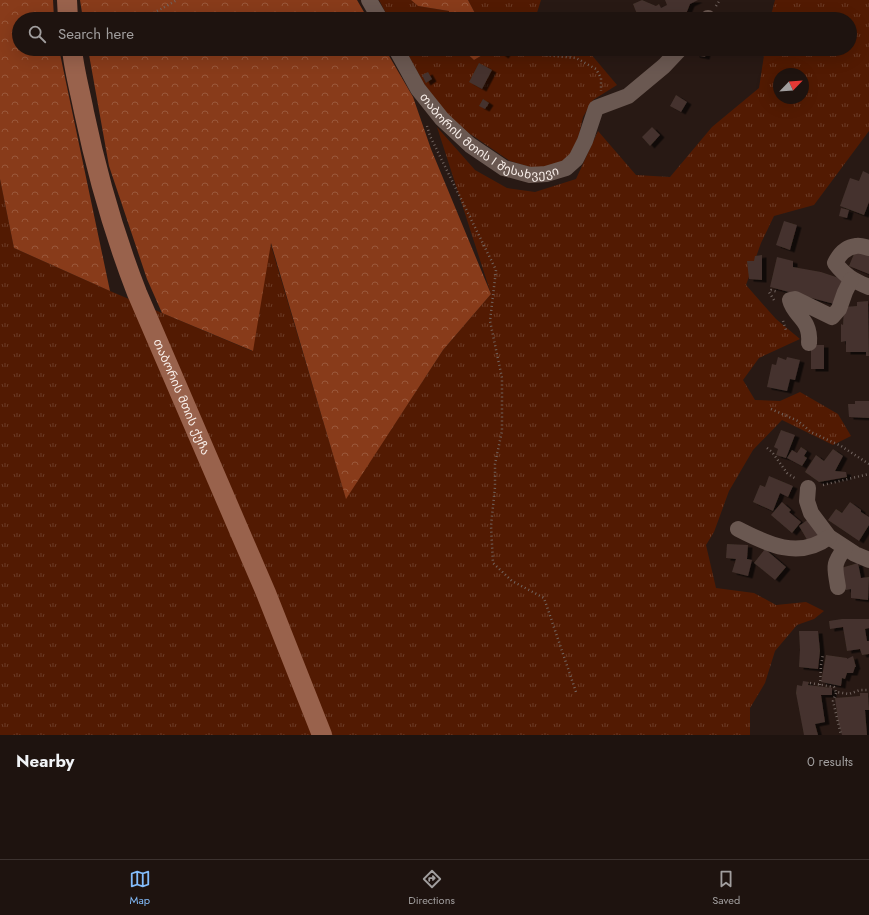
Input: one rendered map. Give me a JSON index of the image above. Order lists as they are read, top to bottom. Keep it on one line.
{"streets":{"main road":["თაბორის მთის ქუჩა"],"street":["თაბორის მთის I შესახვევი"]},"north":"top right","page":{"search":"Search here","heading":["Nearby","0 results"],"nav":["Map","Directions","Saved"]}}
